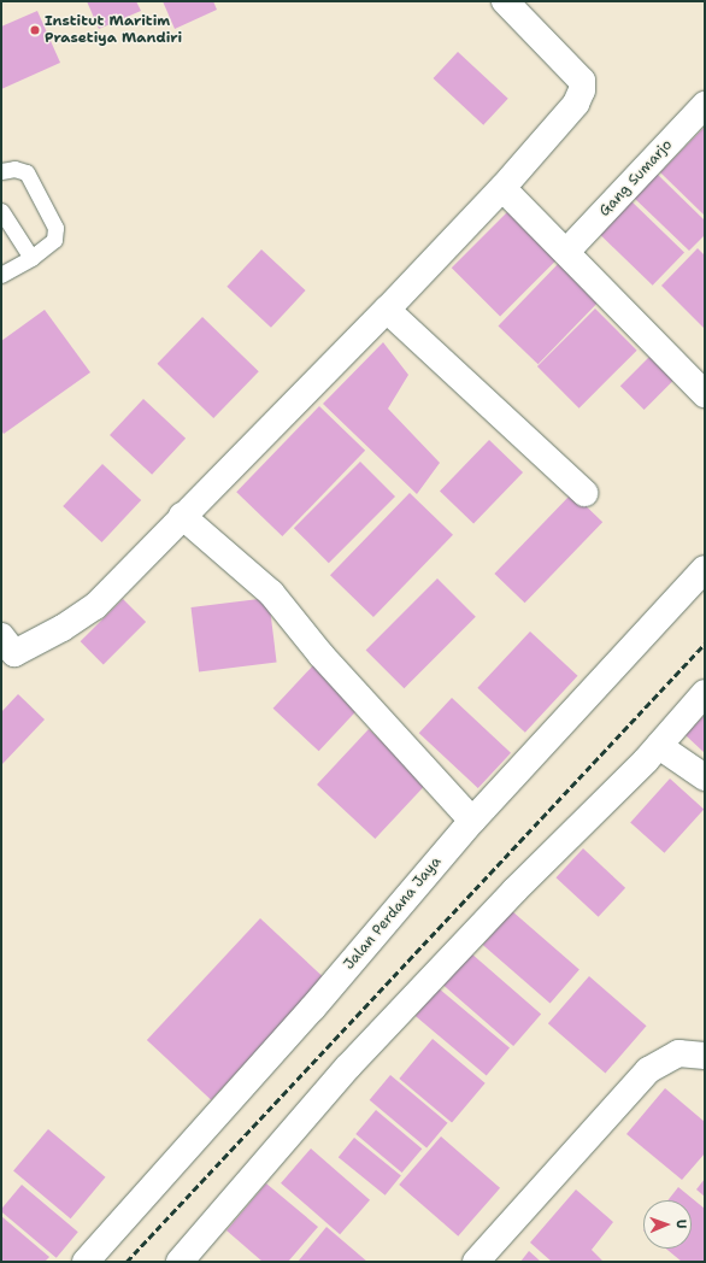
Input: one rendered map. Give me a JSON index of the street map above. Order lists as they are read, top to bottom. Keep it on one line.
{"streets":{"street":["Gang Sumarjo","Jalan Perdana Jaya"]},"places":["Institut Maritim Prasetiya Mandiri"],"north":"right"}
